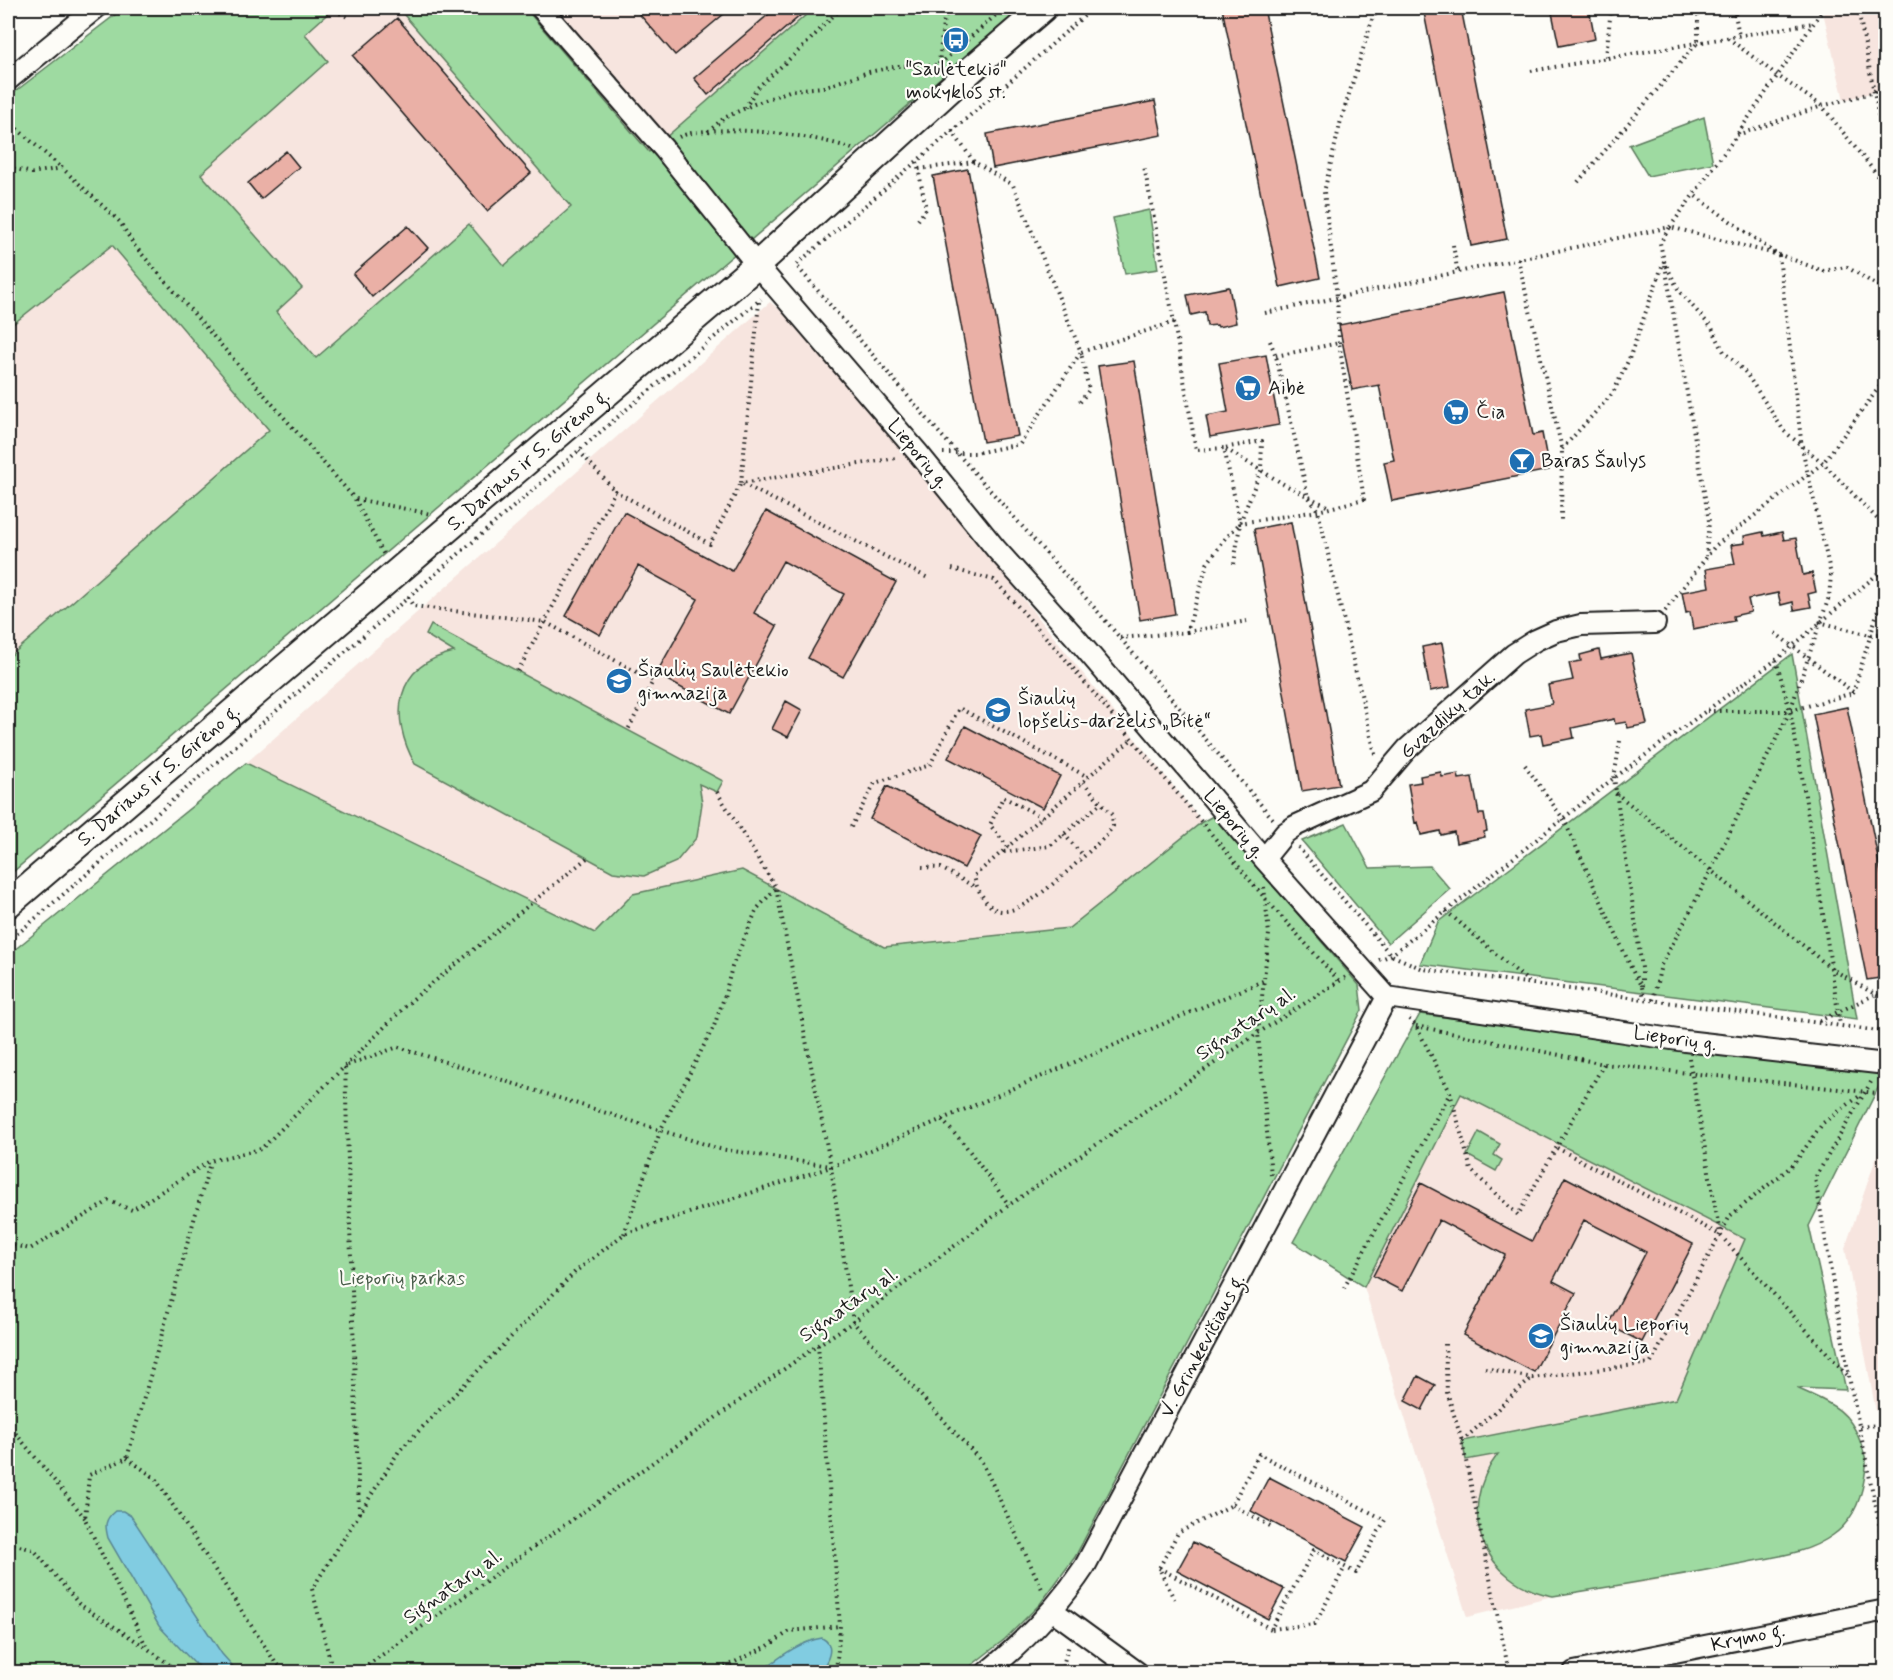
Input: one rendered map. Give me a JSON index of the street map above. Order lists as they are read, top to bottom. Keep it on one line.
{"streets":{"street":["Lieporių g.","S. Dariaus ir S. Girėno g.","Gvazdikų tak.","V. Grinkevičiaus g.","Krymo g."],"path":["Signatarų al."]},"crossings":[["Lieporių g.","S. Dariaus ir S. Girėno g."],["Lieporių g.","Gvazdikų tak."],["Lieporių g.","Signatarų al."],["Lieporių g.","V. Grinkevičiaus g."]],"parks":["Lieporių parkas"],"places":{"bus stop":["\"Saulėtekio\" mokyklos st."],"supermarket":["Aibė","Čia"],"bar":["Baras Šaulys"],"school or university":["Šiaulių Saulėtekio gimnazija","Šiaulių lopšelis-darželis „Bitė“","Šiaulių Lieporių gimnazija"]}}
